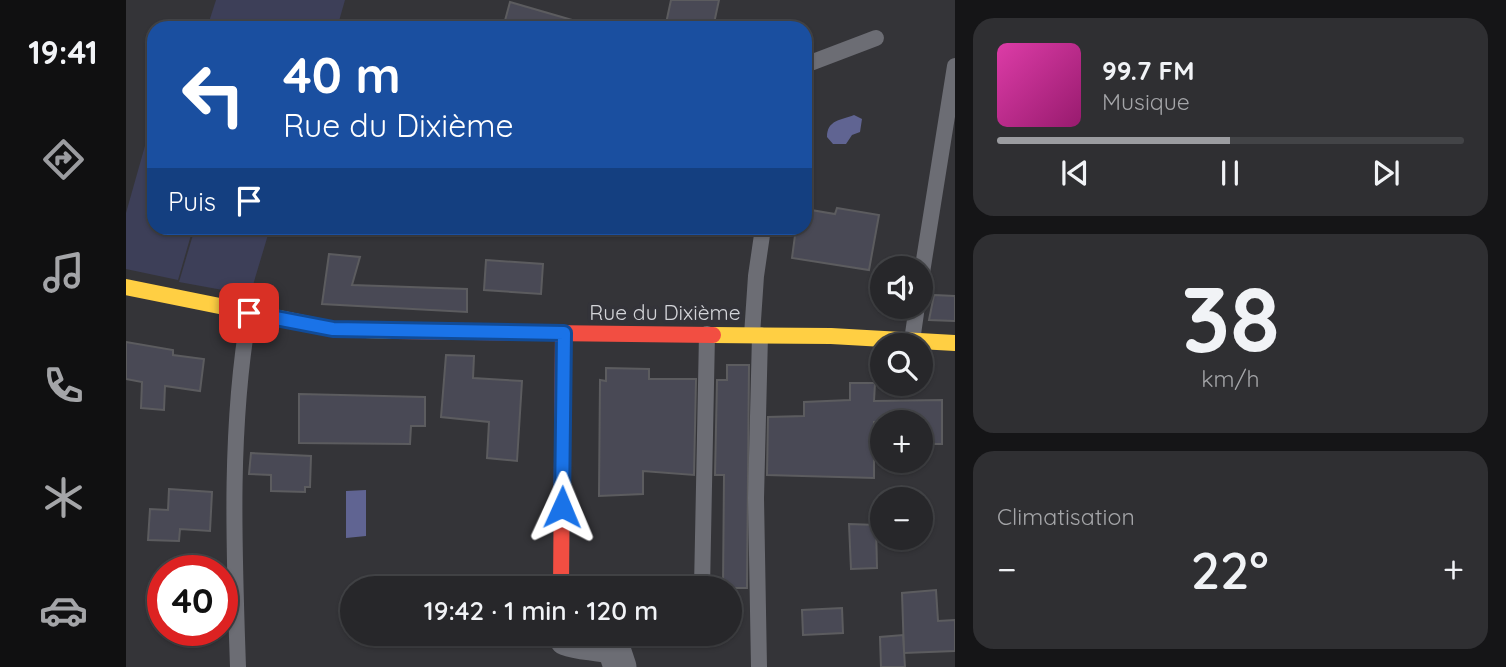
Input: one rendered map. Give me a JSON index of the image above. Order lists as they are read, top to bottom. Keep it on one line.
{"streets":{"street":["Rue du Dixième"]},"page":{"tabs":"19:41","turn":["40 m","Rue du Dixième"],"song":["99.7 FM","Musique"],"then":"Puis","tile":[["38","km/h"],"Climatisation"],"map_buttons":["+","−"],"heat":["−","22°","+"],"limit":"40","trip":"19:42 · 1 min · 120 m"}}
